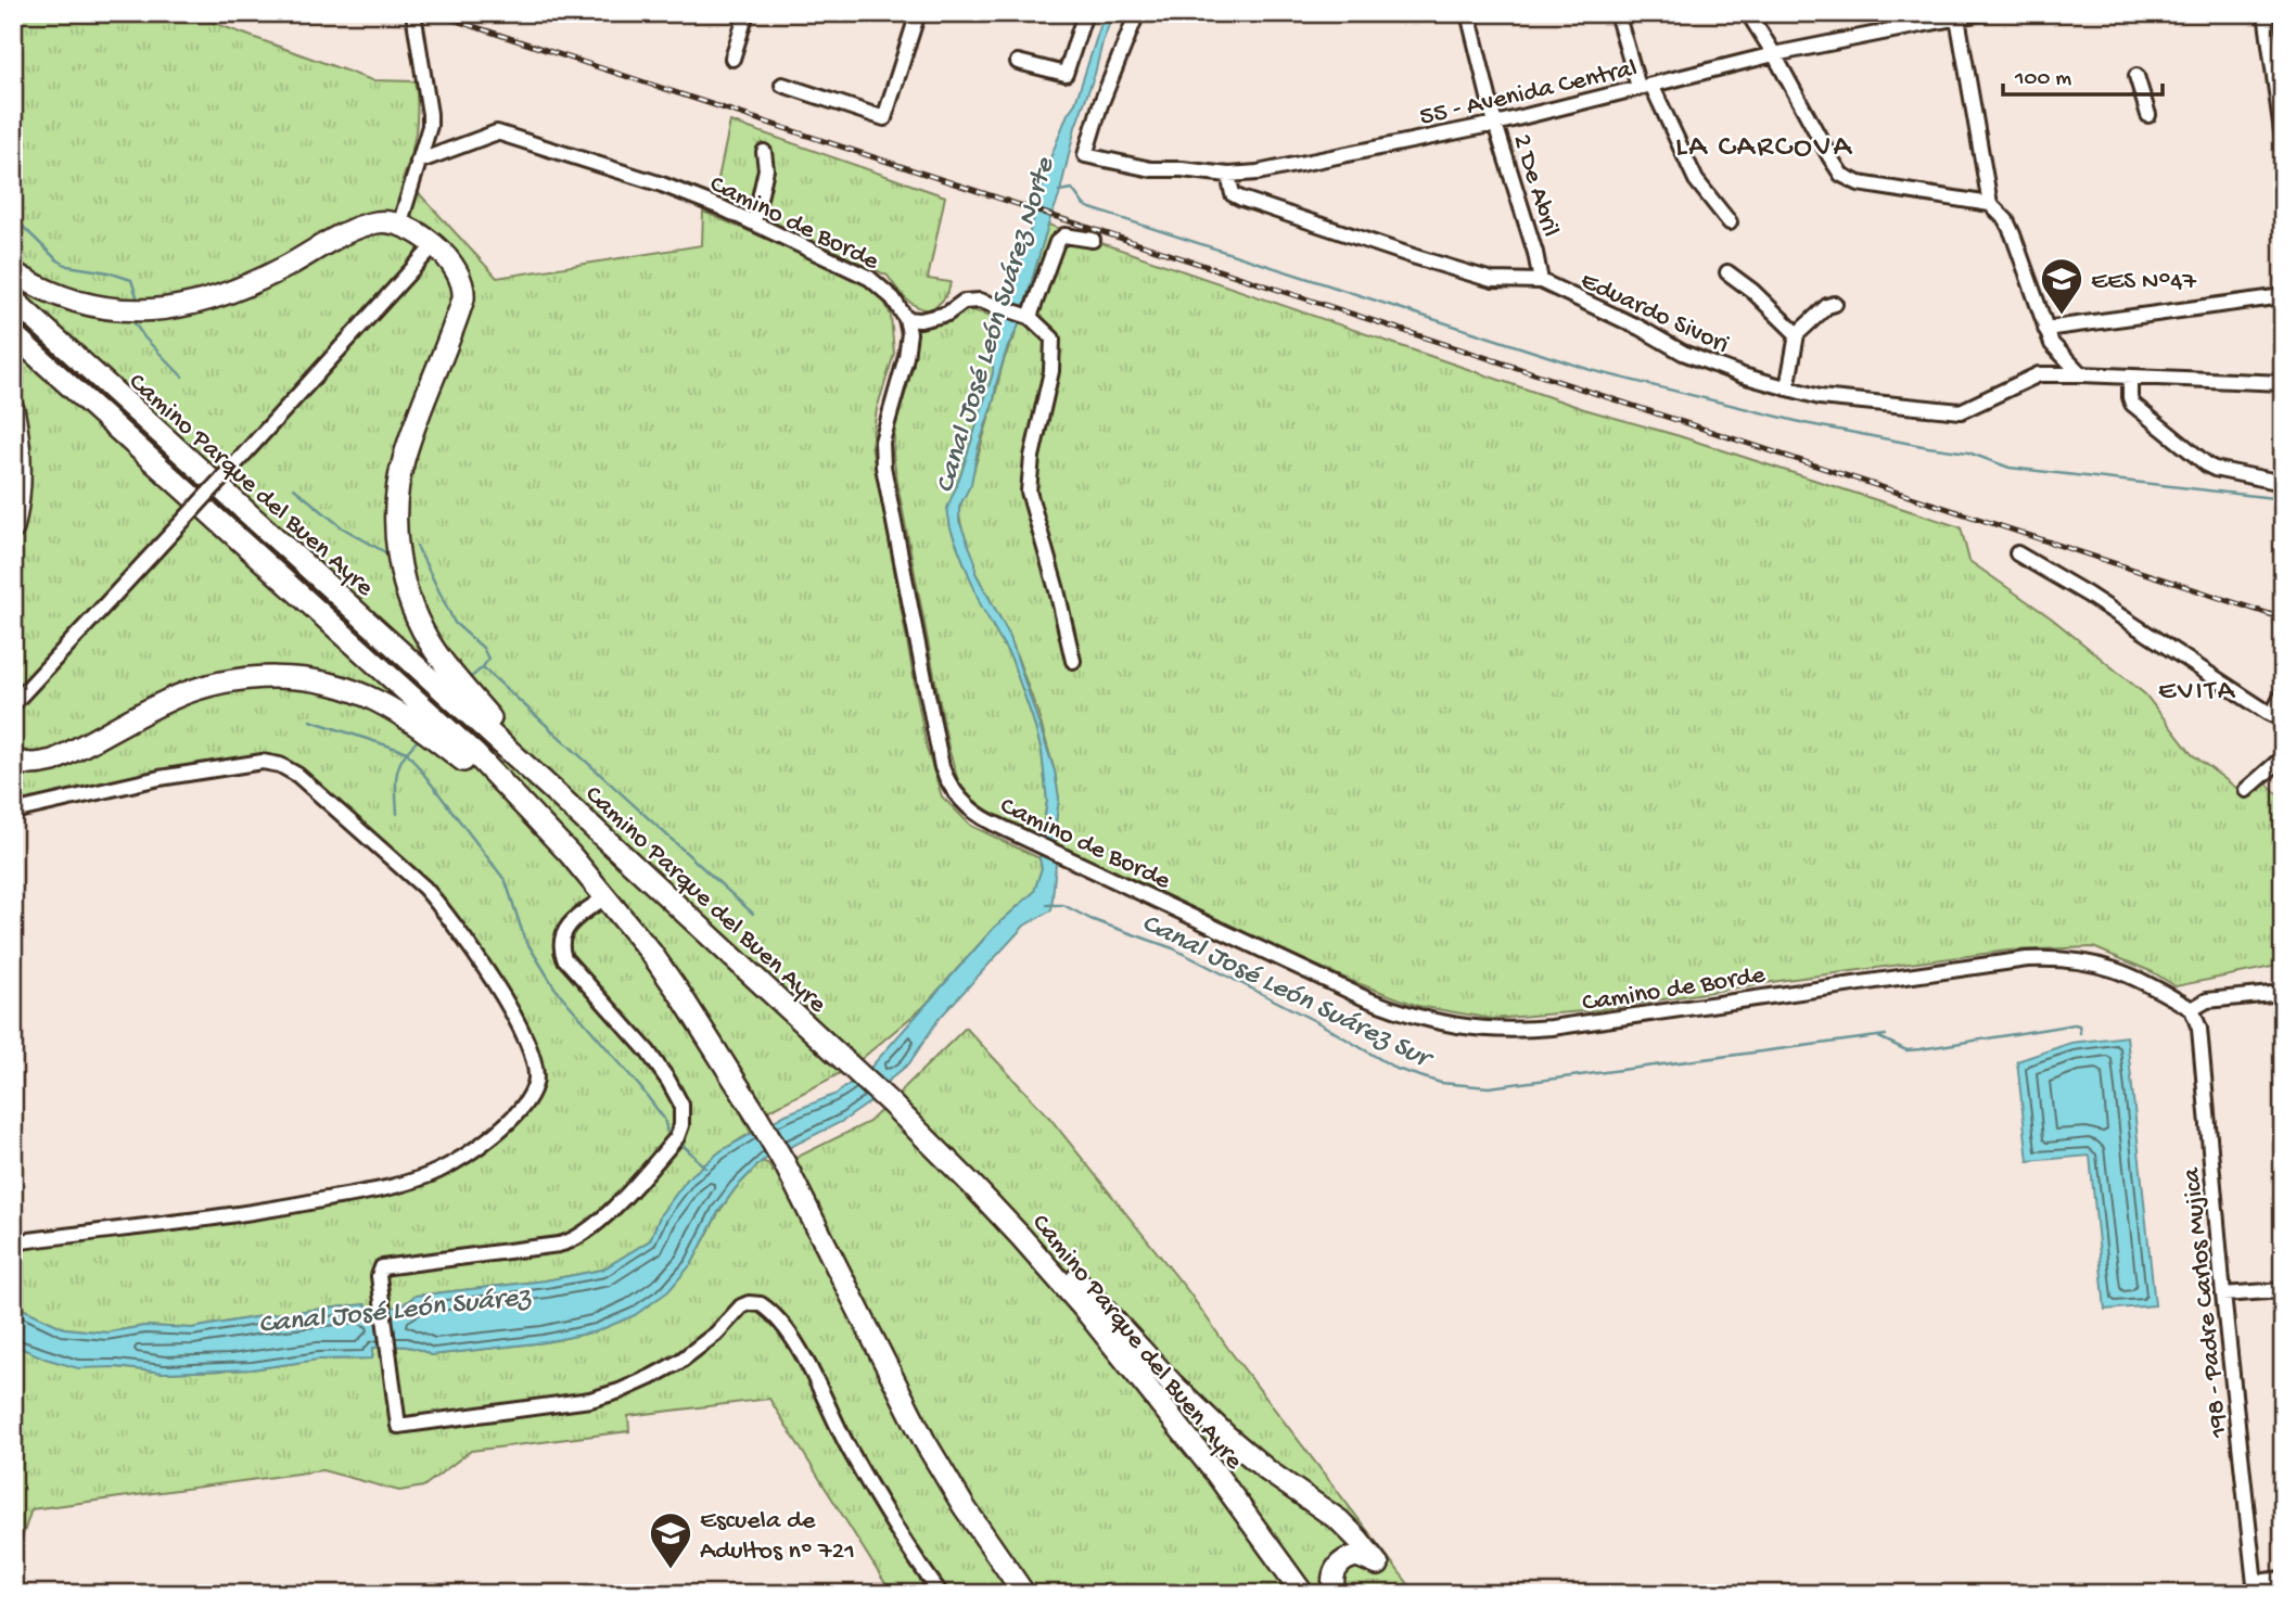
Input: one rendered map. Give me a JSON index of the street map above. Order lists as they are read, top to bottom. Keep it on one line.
{"streets":{"highway":["Camino Parque del Buen Ayre"],"street":["55 - Avenida Central","2 De Abril","Camino de Borde","Eduardo Sivori","198 - Padre Carlos Mujica"]},"crossings":[["55 - Avenida Central","2 De Abril"],["55 - Avenida Central","Eduardo Sivori"],["2 De Abril","Eduardo Sivori"],["Camino de Borde","198 - Padre Carlos Mujica"]],"districts":["LA CARCOVA","EVITA"],"water":["Canal José León Suárez Norte","Canal José León Suárez Sur","Canal José León Suárez"],"places":{"school or university":["EES N°47","Escuela de Adultos nº 721"]},"scale_bar":"100 m"}
